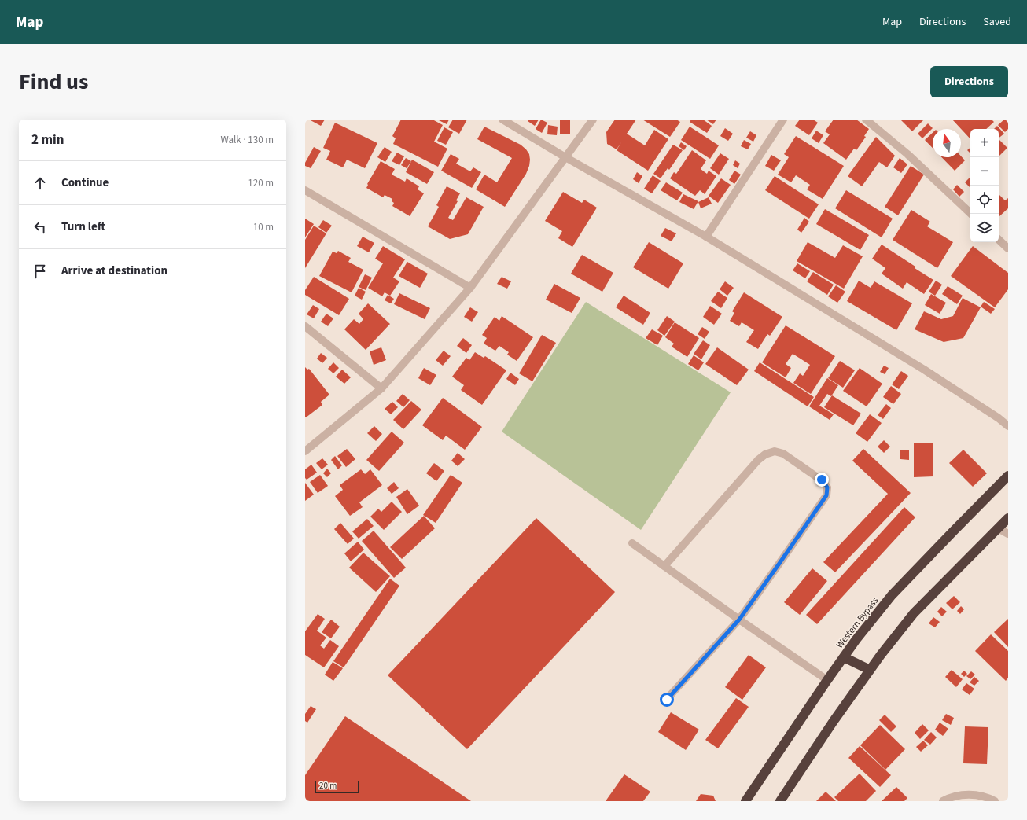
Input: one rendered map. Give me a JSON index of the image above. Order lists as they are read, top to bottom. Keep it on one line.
{"streets":{"highway":["Western Bypass"]},"scale_bar":"20 m","north":"top","page":{"header":"Map","nav":["Map","Directions","Saved"],"title":"Find us","buttons":"Directions","heading":["2 min","Walk · 130 m"],"map_buttons":["+","−"],"list":[["Continue","120 m"],["Turn left","10 m"],"Arrive at destination"],"scale":"20 m"}}
